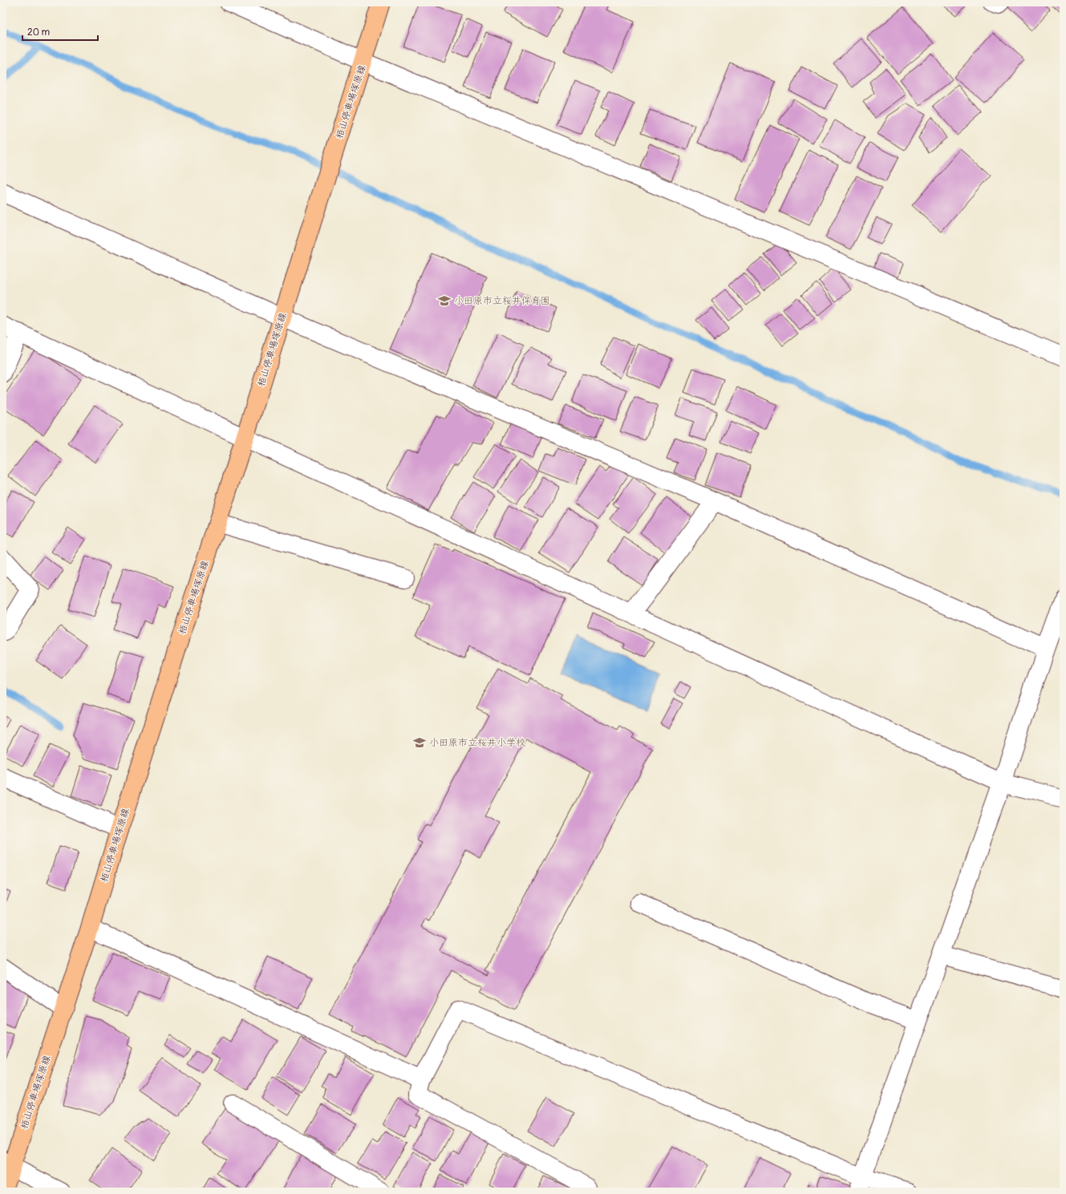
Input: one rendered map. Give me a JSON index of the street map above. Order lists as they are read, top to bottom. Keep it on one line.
{"streets":{"main road":["栢山停車場塚原線"]},"places":{"school or university":["小田原市立桜井保育園","小田原市立桜井小学校"]},"scale_bar":"20 m"}
